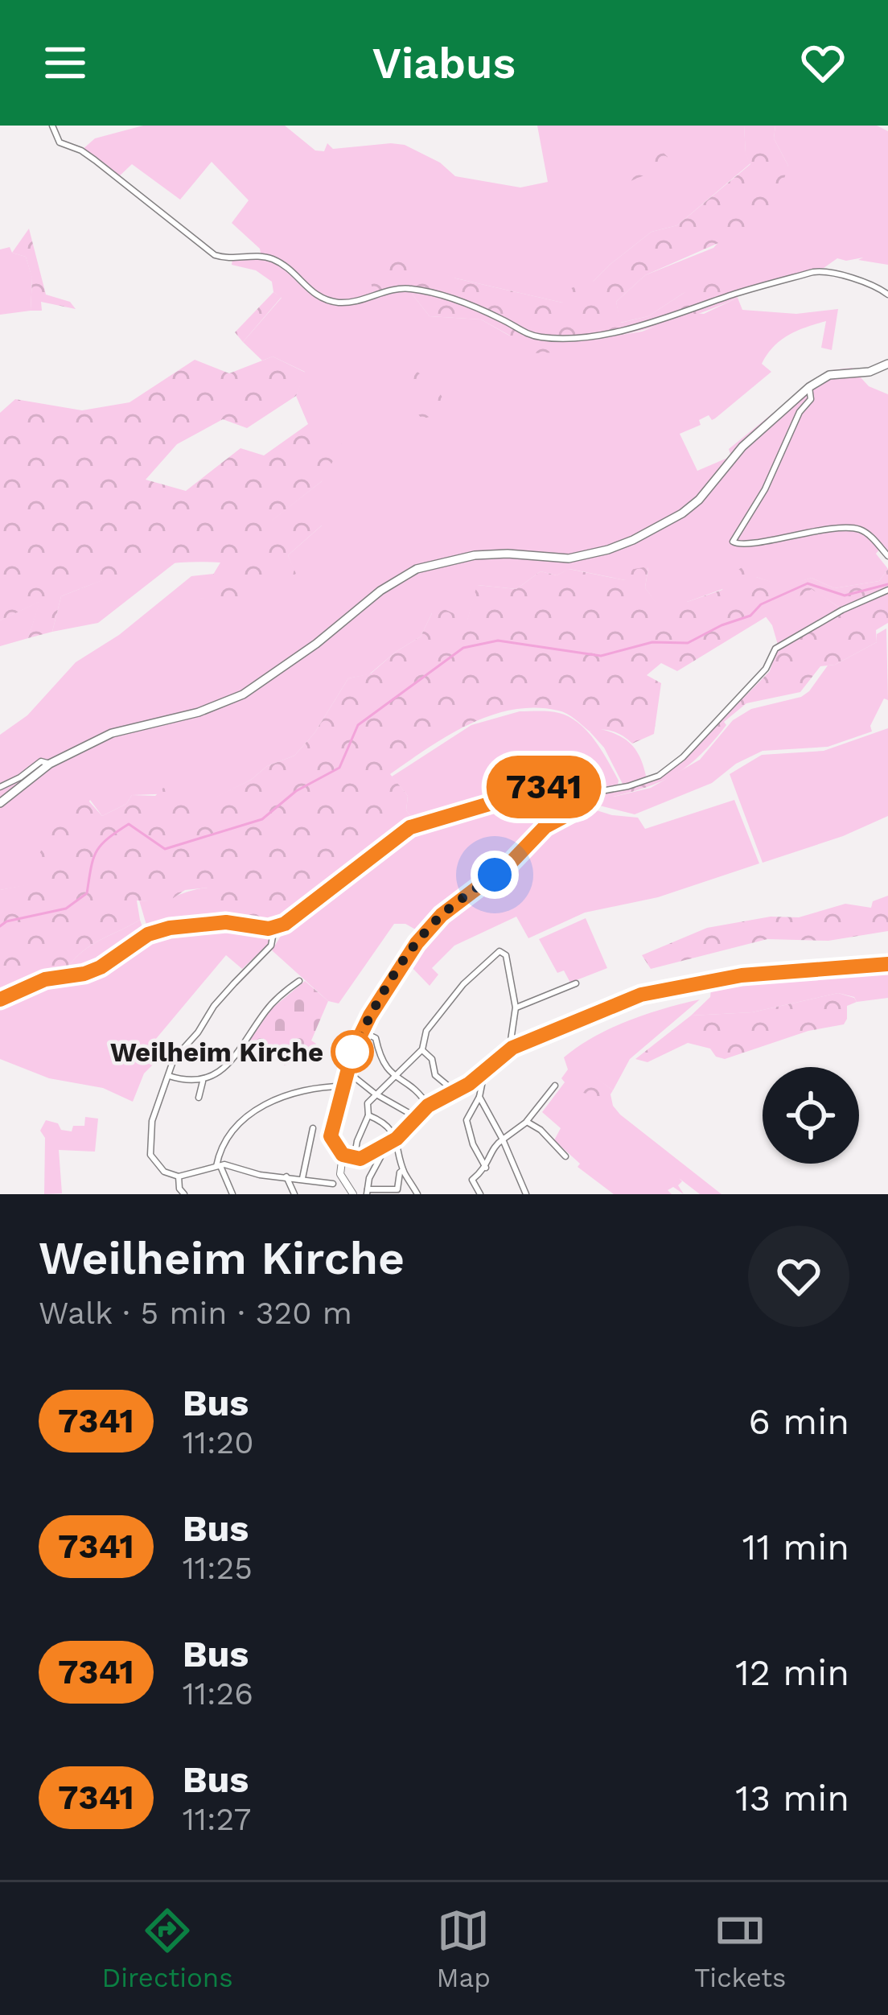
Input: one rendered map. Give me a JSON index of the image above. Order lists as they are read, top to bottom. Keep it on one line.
{"places":["Weilheim Kirche"],"lines":["bus line 7341"],"page":{"header":"Viabus","on_map":"7341","heading":["Weilheim Kirche","Walk · 5 min · 320 m"],"list":[{"mark":"7341","name":"Bus","note":"11:20","value":"6 min"},{"mark":"7341","name":"Bus","note":"11:25","value":"11 min"},{"mark":"7341","name":"Bus","note":"11:26","value":"12 min"},{"mark":"7341","name":"Bus","note":"11:27","value":"13 min"}],"tabs":["Directions","Map","Tickets"]}}
